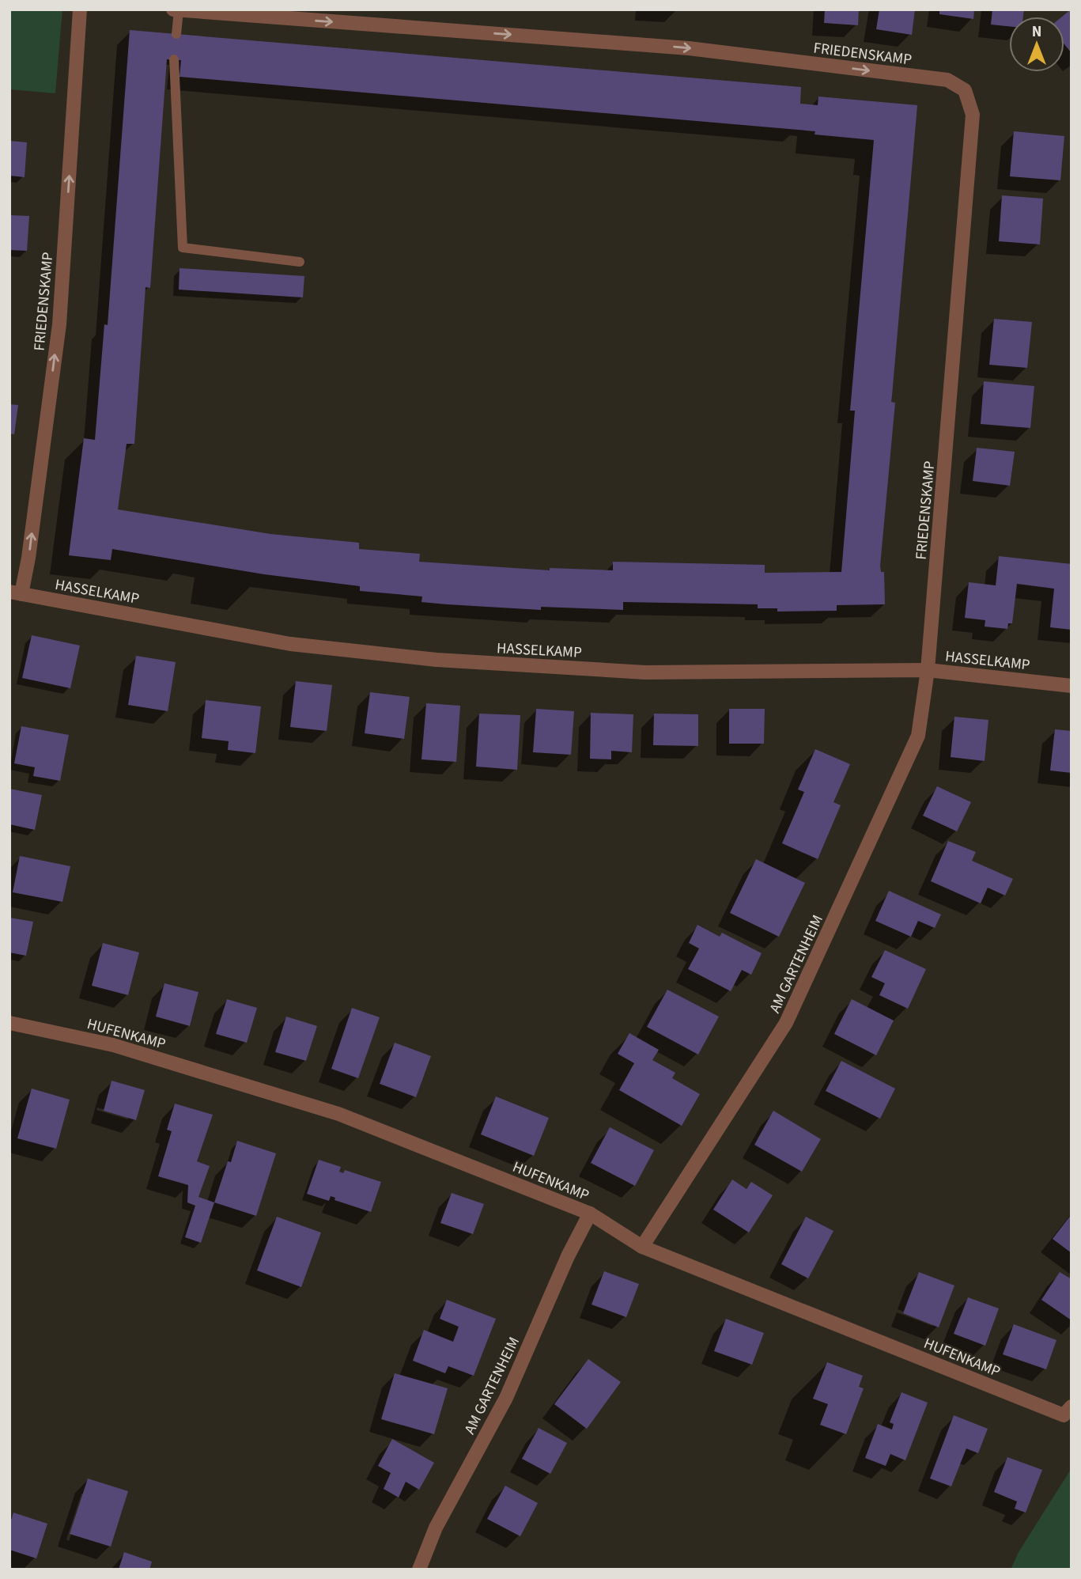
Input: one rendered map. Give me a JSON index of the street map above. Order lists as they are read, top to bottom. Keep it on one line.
{"streets":{"street":["FRIEDENSKAMP","HASSELKAMP","AM GARTENHEIM","HUFENKAMP"]},"crossings":[["FRIEDENSKAMP","HASSELKAMP"],["FRIEDENSKAMP","AM GARTENHEIM"],["HASSELKAMP","AM GARTENHEIM"],["AM GARTENHEIM","HUFENKAMP"]],"north":"top"}
